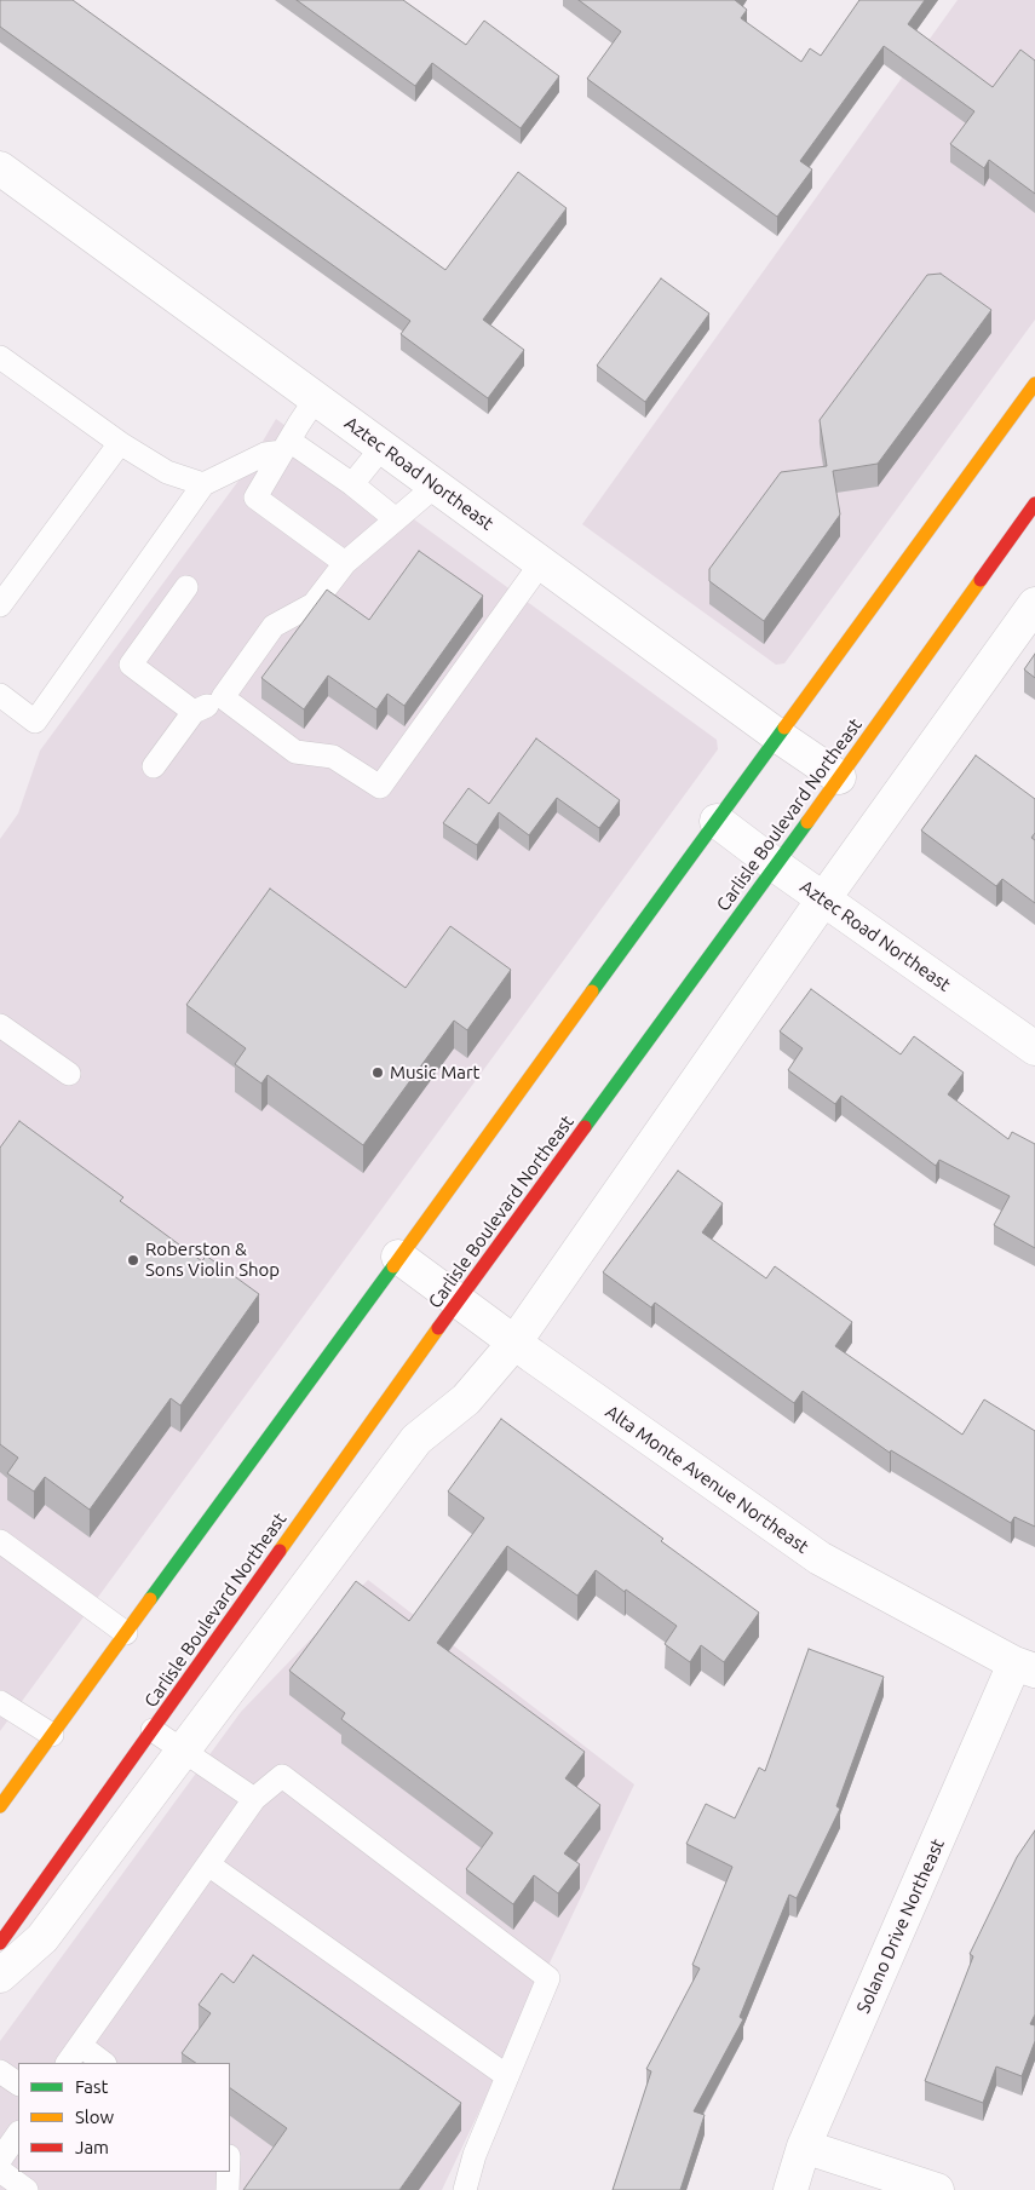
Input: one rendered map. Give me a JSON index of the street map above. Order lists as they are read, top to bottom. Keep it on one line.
{"streets":{"main road":["Carlisle Boulevard Northeast"],"street":["Aztec Road Northeast","Alta Monte Avenue Northeast","Solano Drive Northeast"]},"crossings":[["Aztec Road Northeast","Carlisle Boulevard Northeast"],["Carlisle Boulevard Northeast","Alta Monte Avenue Northeast"],["Alta Monte Avenue Northeast","Solano Drive Northeast"]],"places":["Music Mart","Roberston & Sons Violin Shop"],"legend":["Fast","Slow","Jam"]}
